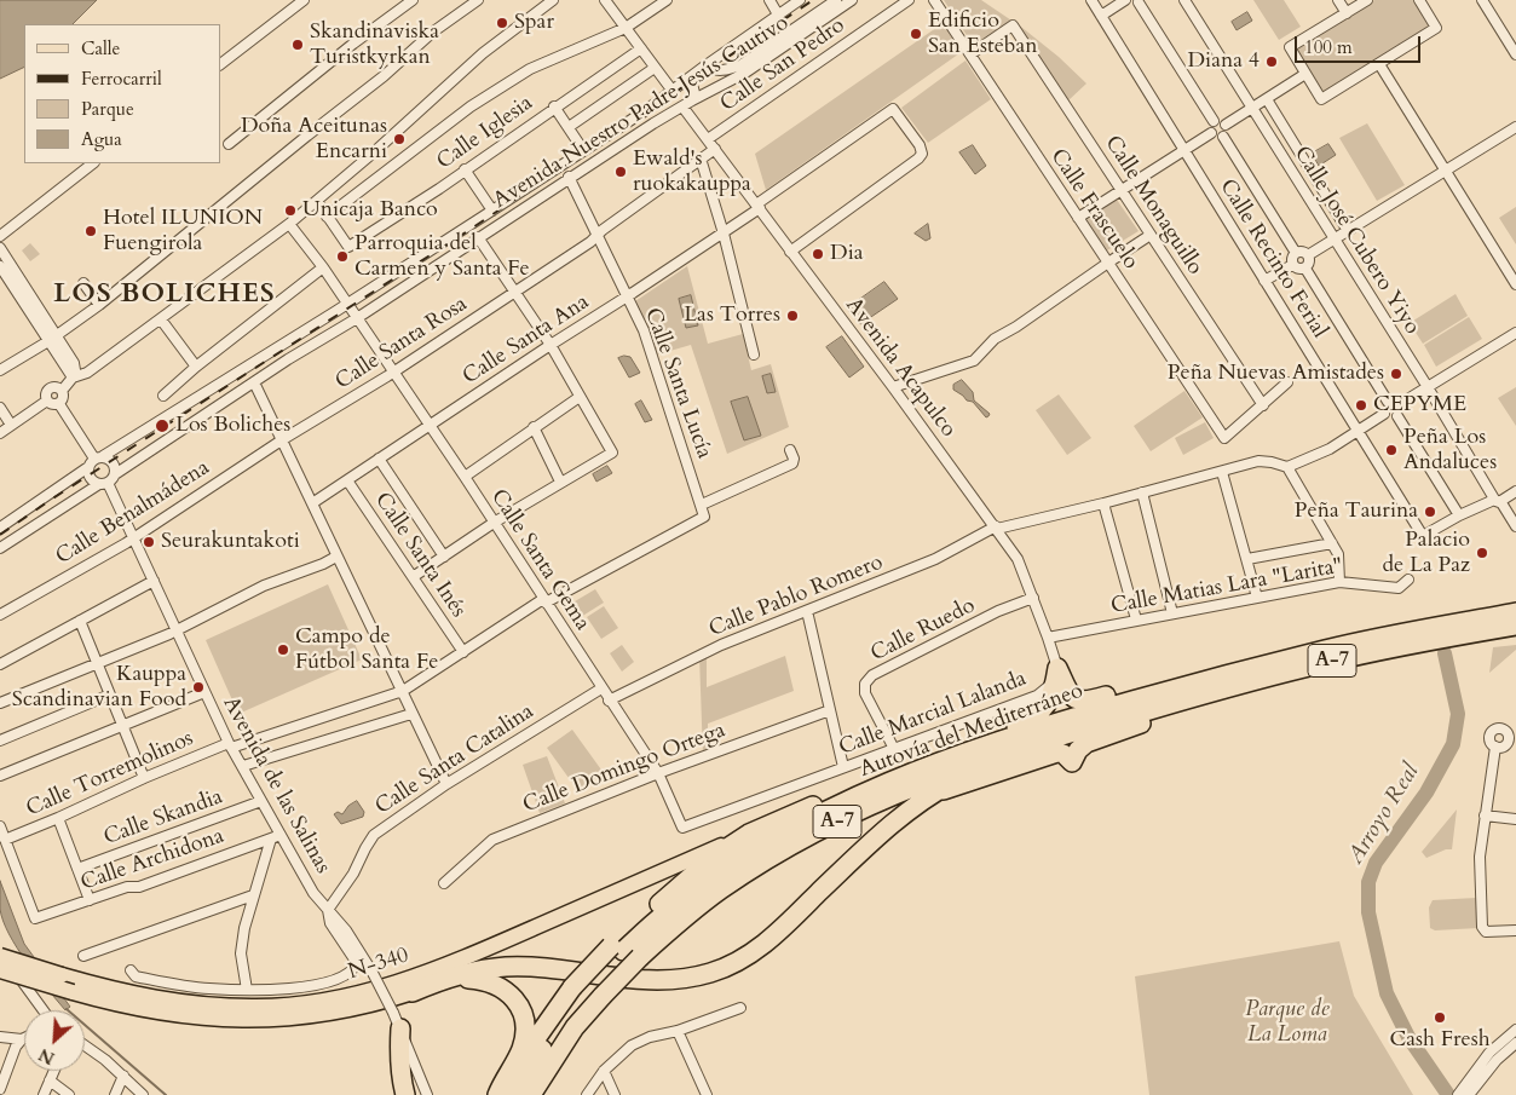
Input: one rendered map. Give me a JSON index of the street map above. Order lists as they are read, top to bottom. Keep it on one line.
{"streets":{"highway":["A-7","Autovía del Mediterráneo"],"main road":["N-340"],"street":["Calle San Pedro","Avenida Nuestro Padre Jesús Cautivo","Calle Iglesia","Calle Monaguillo","Calle Frascuelo","Calle José Cubero Yiyo","Calle Recinto Ferial","Calle Santa Ana","Calle Santa Rosa","Avenida Acapulco","Calle Santa Lucía","Calle Benalmádena","Calle Santa Inés","Calle Santa Gema","Calle Matias Lara \"Larita\"","Calle Pablo Romero","Calle Ruedo","Calle Marcial Lalanda","Calle Santa Catalina","Calle Domingo Ortega","Calle Torremolinos","Avenida de las Salinas","Calle Skandia","Calle Archidona"]},"crossings":[["Calle San Pedro","Avenida Acapulco"],["Avenida Nuestro Padre Jesús Cautivo","Avenida Acapulco"],["Avenida Nuestro Padre Jesús Cautivo","Calle Santa Lucía"],["Avenida Nuestro Padre Jesús Cautivo","Calle Santa Gema"],["Avenida Nuestro Padre Jesús Cautivo","Avenida de las Salinas"],["Calle Monaguillo","Calle Frascuelo"],["Calle Santa Ana","Avenida Acapulco"],["Calle Santa Ana","Calle Santa Lucía"],["Calle Santa Ana","Calle Santa Inés"],["Calle Santa Ana","Calle Santa Gema"],["Calle Santa Rosa","Avenida Acapulco"],["Calle Santa Rosa","Calle Santa Lucía"],["Calle Santa Rosa","Calle Benalmádena"],["Calle Santa Rosa","Calle Santa Gema"],["Avenida Acapulco","Calle Matias Lara \"Larita\""],["Avenida Acapulco","Calle Pablo Romero"],["Avenida Acapulco","Calle Ruedo"],["Avenida Acapulco","Calle Marcial Lalanda"],["Calle Santa Lucía","Calle Torremolinos"],["Calle Benalmádena","Avenida de las Salinas"],["Calle Santa Inés","Calle Torremolinos"],["Calle Santa Gema","Calle Pablo Romero"],["Calle Santa Gema","Calle Marcial Lalanda"],["Calle Santa Gema","Calle Santa Catalina"],["Calle Santa Gema","Calle Domingo Ortega"],["Calle Santa Gema","Calle Torremolinos"],["Calle Ruedo","Calle Marcial Lalanda"],["Calle Santa Catalina","Avenida de las Salinas"],["Calle Torremolinos","Avenida de las Salinas"],["Calle Torremolinos","Calle Archidona"],["Avenida de las Salinas","Calle Skandia"],["Avenida de las Salinas","Calle Archidona"]],"districts":["LOS BOLICHES"],"water":["Arroyo Real"],"parks":["Parque de La Loma"],"places":["Spar","Edificio San Esteban","Skandinaviska Turistkyrkan","Diana 4","Doña Aceitunas Encarni","Ewald's ruokakauppa","Unicaja Banco","Hotel ILUNION Fuengirola","Dia","Parroquia del Carmen y Santa Fe","Las Torres","Peña Nuevas Amistades","CEPYME","Los Boliches","Peña Los Andaluces","Peña Taurina","Seurakuntakoti","Palacio de La Paz","Campo de Fútbol Santa Fe","Kauppa Scandinavian Food","Cash Fresh"],"legend":["Calle","Ferrocarril","Parque","Agua"],"scale_bar":"100 m","north":"bottom left"}
